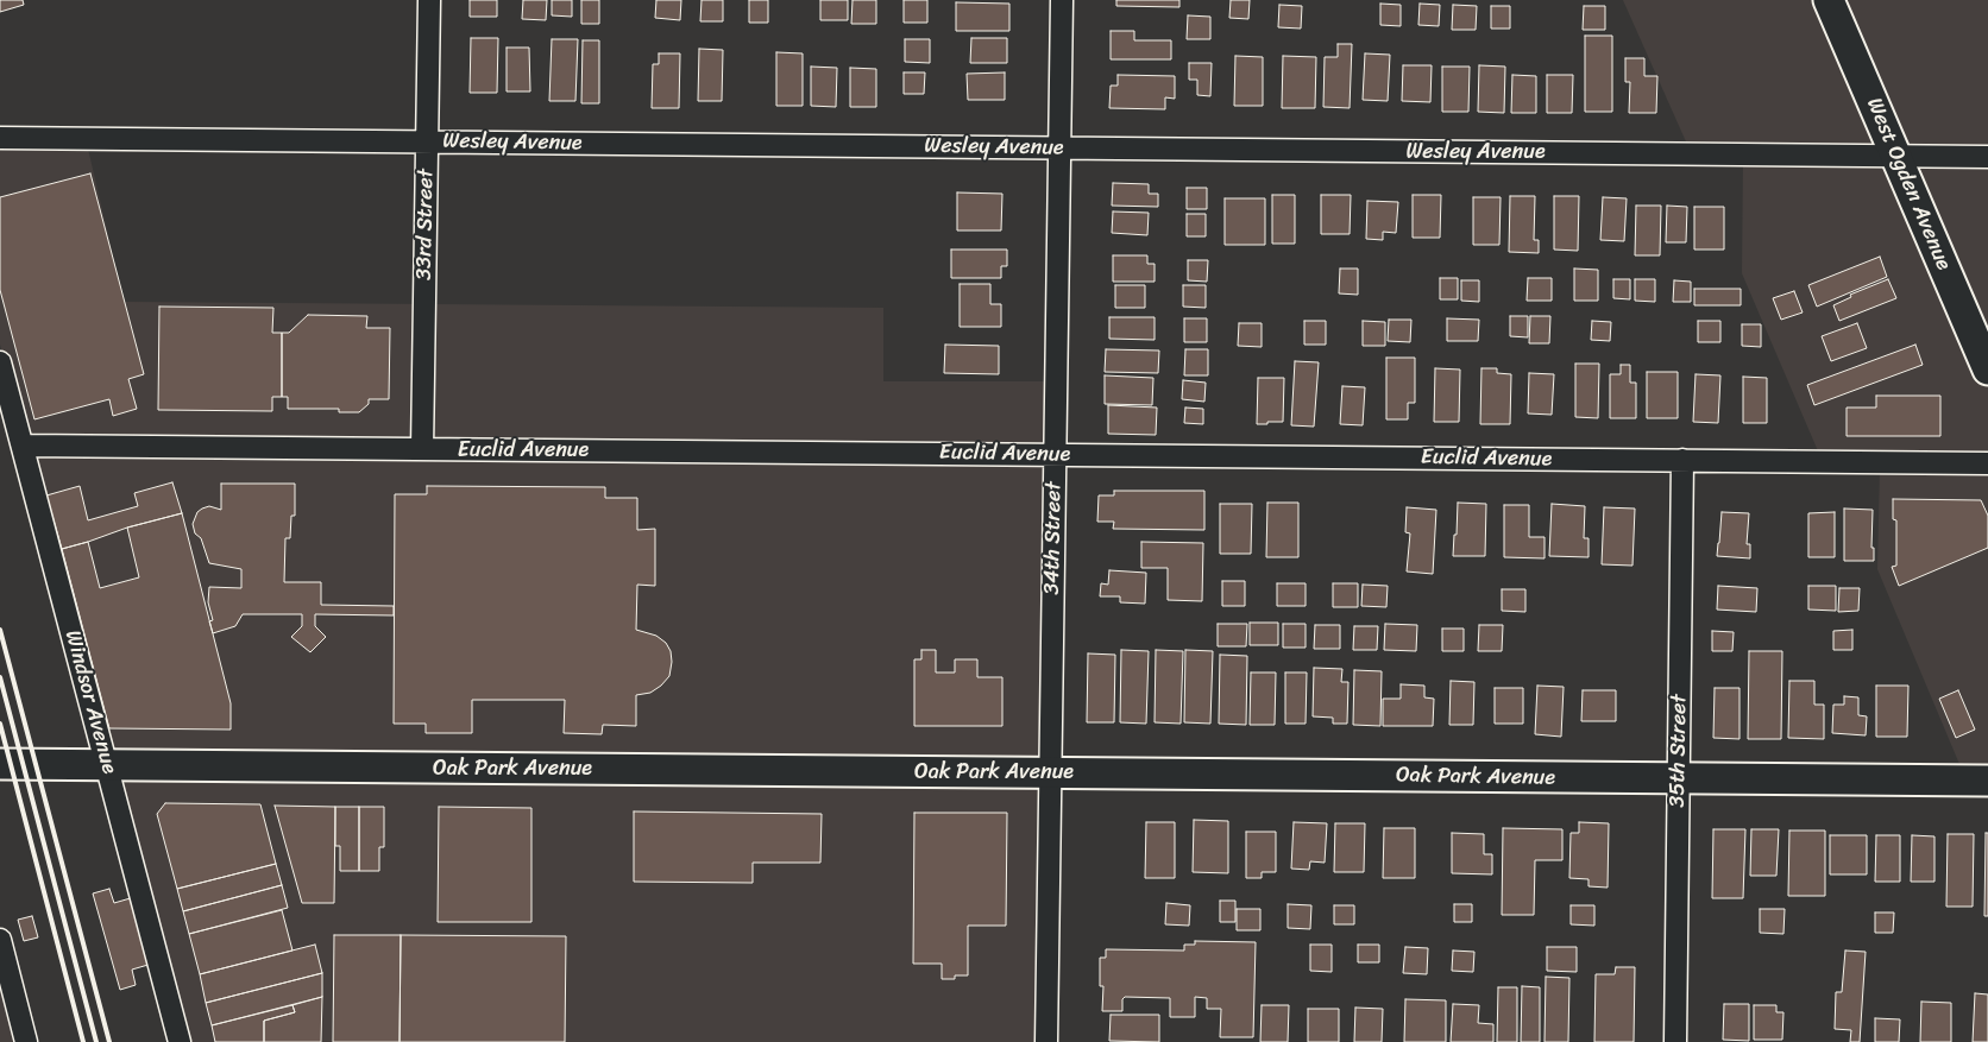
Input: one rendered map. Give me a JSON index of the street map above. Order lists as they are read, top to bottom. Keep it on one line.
{"streets":{"street":["Wesley Avenue","West Ogden Avenue","33rd Street","Euclid Avenue","34th Street","Windsor Avenue","35th Street","Oak Park Avenue"]},"crossings":[["Wesley Avenue","West Ogden Avenue"],["Wesley Avenue","33rd Street"],["Wesley Avenue","34th Street"],["33rd Street","Euclid Avenue"],["Euclid Avenue","34th Street"],["Euclid Avenue","Windsor Avenue"],["Euclid Avenue","35th Street"],["34th Street","Oak Park Avenue"],["Windsor Avenue","Oak Park Avenue"],["35th Street","Oak Park Avenue"]]}
